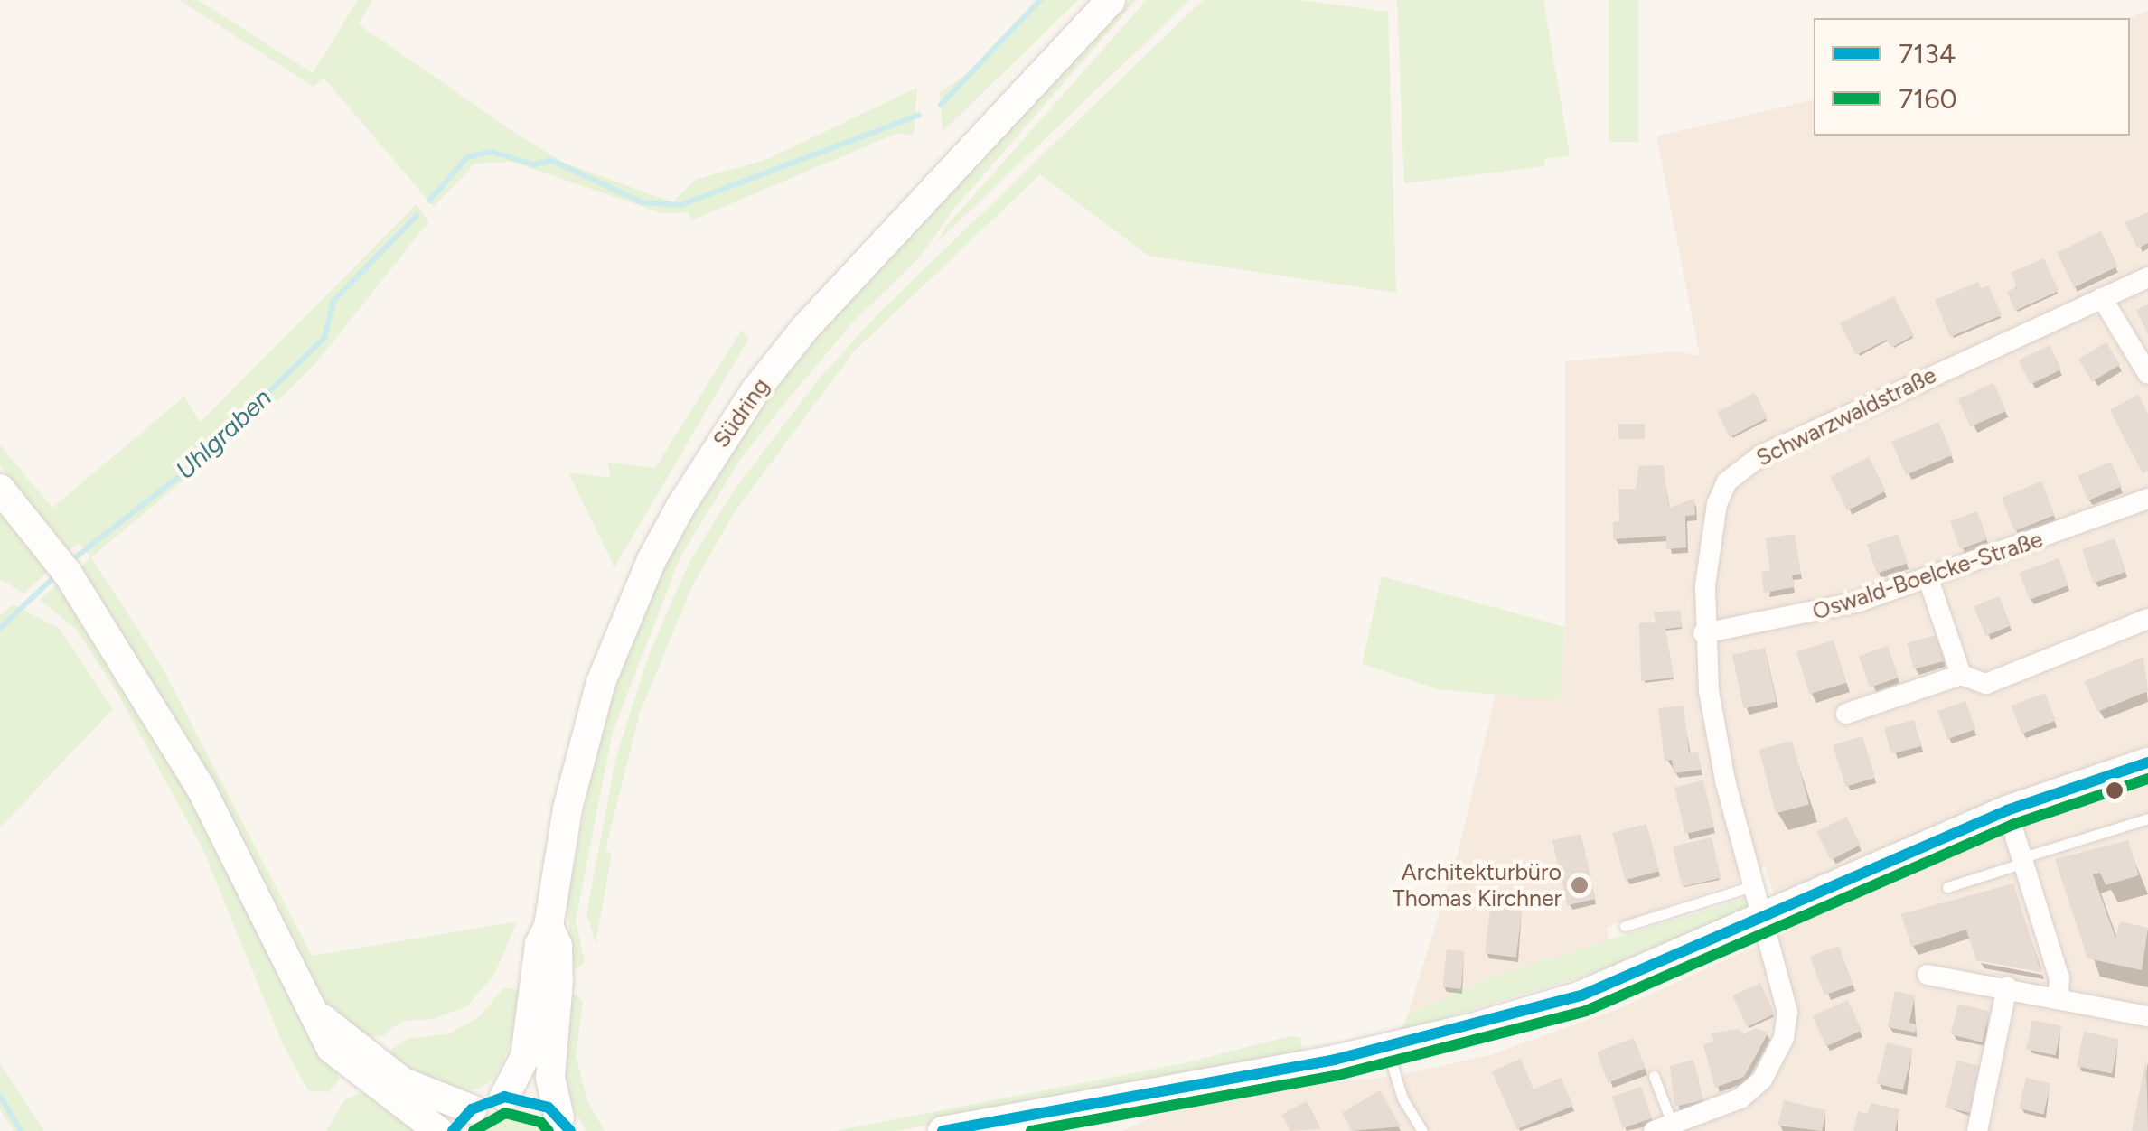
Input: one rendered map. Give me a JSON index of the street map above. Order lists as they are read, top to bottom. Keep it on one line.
{"streets":{"main road":["Südring"],"street":["Schwarzwaldstraße","Oswald-Boelcke-Straße"]},"crossings":[["Schwarzwaldstraße","Oswald-Boelcke-Straße"]],"water":["Uhlgraben"],"places":["Architekturbüro Thomas Kirchner"],"lines":["transit line 7134","transit line 7160"],"legend":["7134","7160"]}
